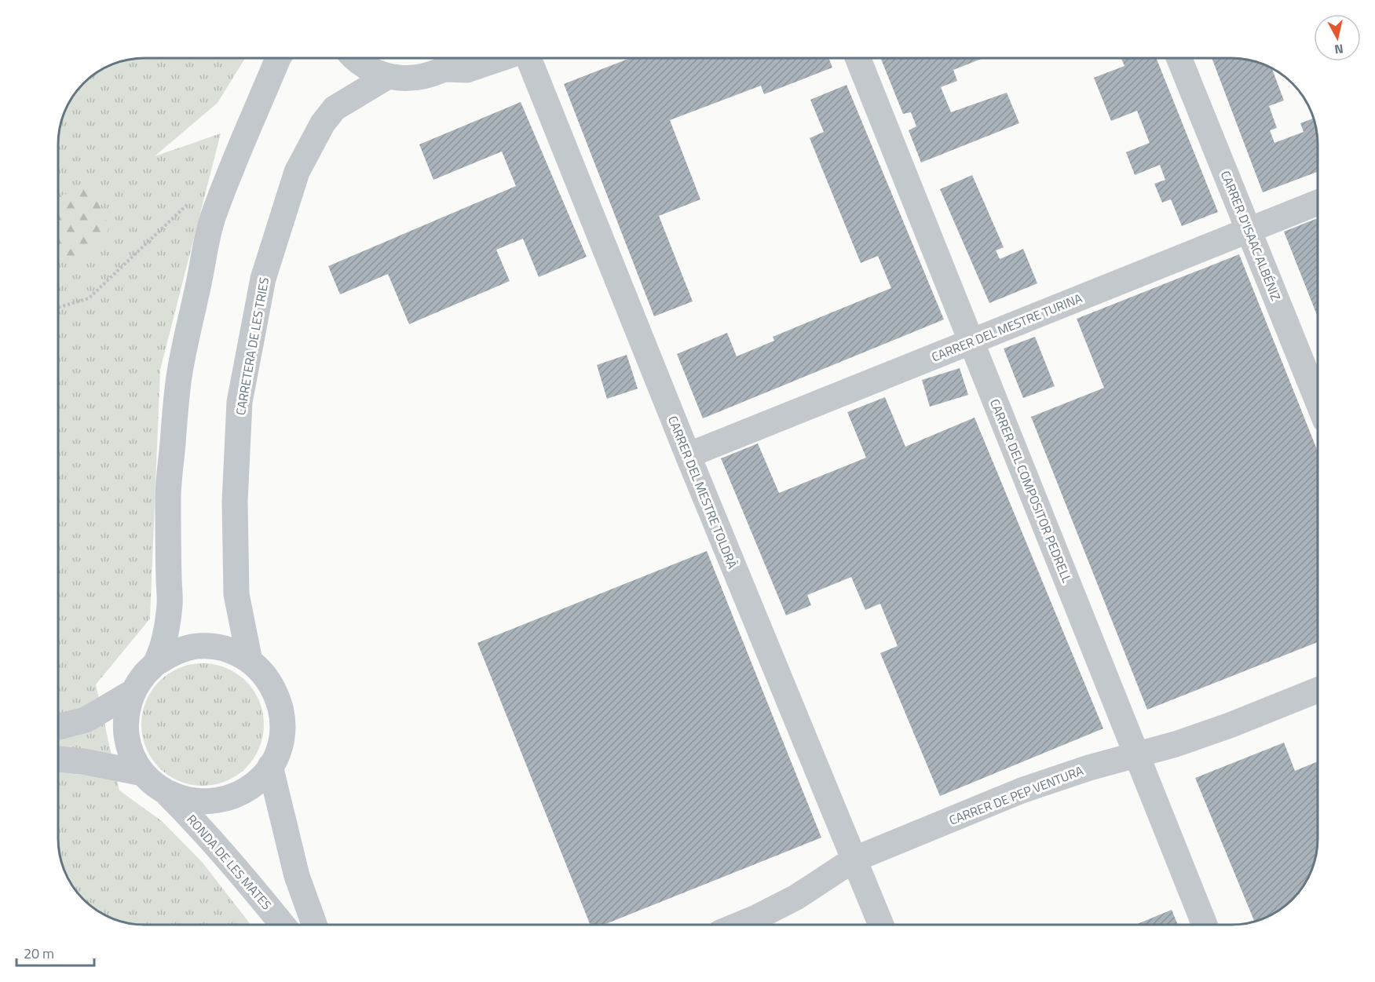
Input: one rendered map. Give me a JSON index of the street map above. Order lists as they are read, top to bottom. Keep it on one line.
{"streets":{"street":["CARRER D'ISAAC ALBÉNIZ","CARRER DEL MESTRE TURINA","CARRETERA DE LES TRIES","CARRER DEL COMPOSITOR PEDRELL","CARRER DEL MESTRE TOLDRÀ","CARRER DE PEP VENTURA","RONDA DE LES MATES"]},"crossings":[["CARRER D'ISAAC ALBÉNIZ","CARRER DEL MESTRE TURINA"],["CARRER DEL MESTRE TURINA","CARRER DEL COMPOSITOR PEDRELL"],["CARRER DEL MESTRE TURINA","CARRER DEL MESTRE TOLDRÀ"],["CARRETERA DE LES TRIES","RONDA DE LES MATES"],["CARRER DEL COMPOSITOR PEDRELL","CARRER DE PEP VENTURA"],["CARRER DEL MESTRE TOLDRÀ","CARRER DE PEP VENTURA"]],"scale_bar":"20 m","north":"bottom"}
